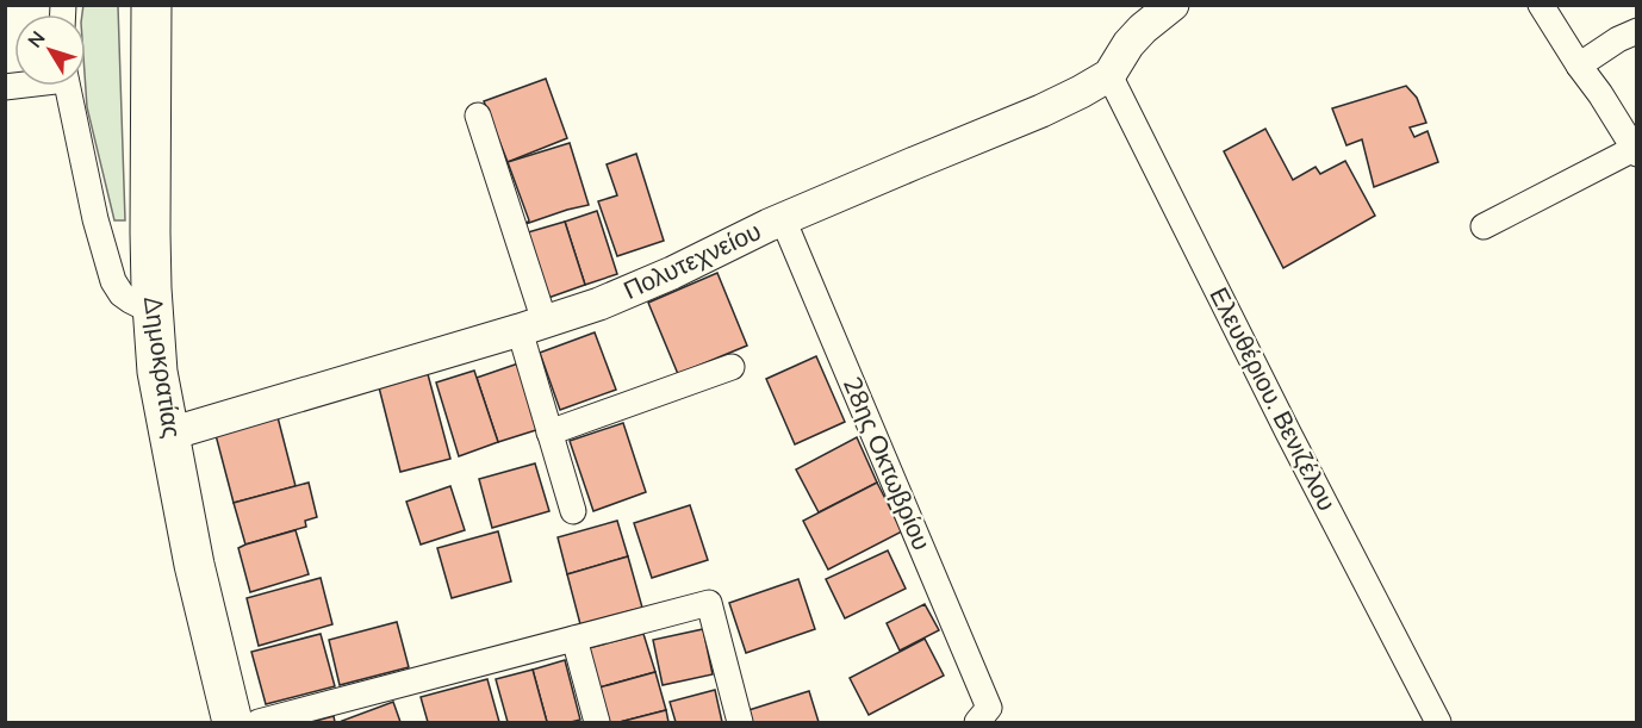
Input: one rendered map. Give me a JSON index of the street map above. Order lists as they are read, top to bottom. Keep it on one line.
{"streets":{"main road":["Δημοκρατίας"],"street":["Πολυτεχνείου","Ελευθέριου. Βενιζέλου","28ης Οκτωβρίου"]},"crossings":[["Πολυτεχνείου","Δημοκρατίας"],["Πολυτεχνείου","Ελευθέριου. Βενιζέλου"],["Πολυτεχνείου","28ης Οκτωβρίου"]],"north":"top left"}
